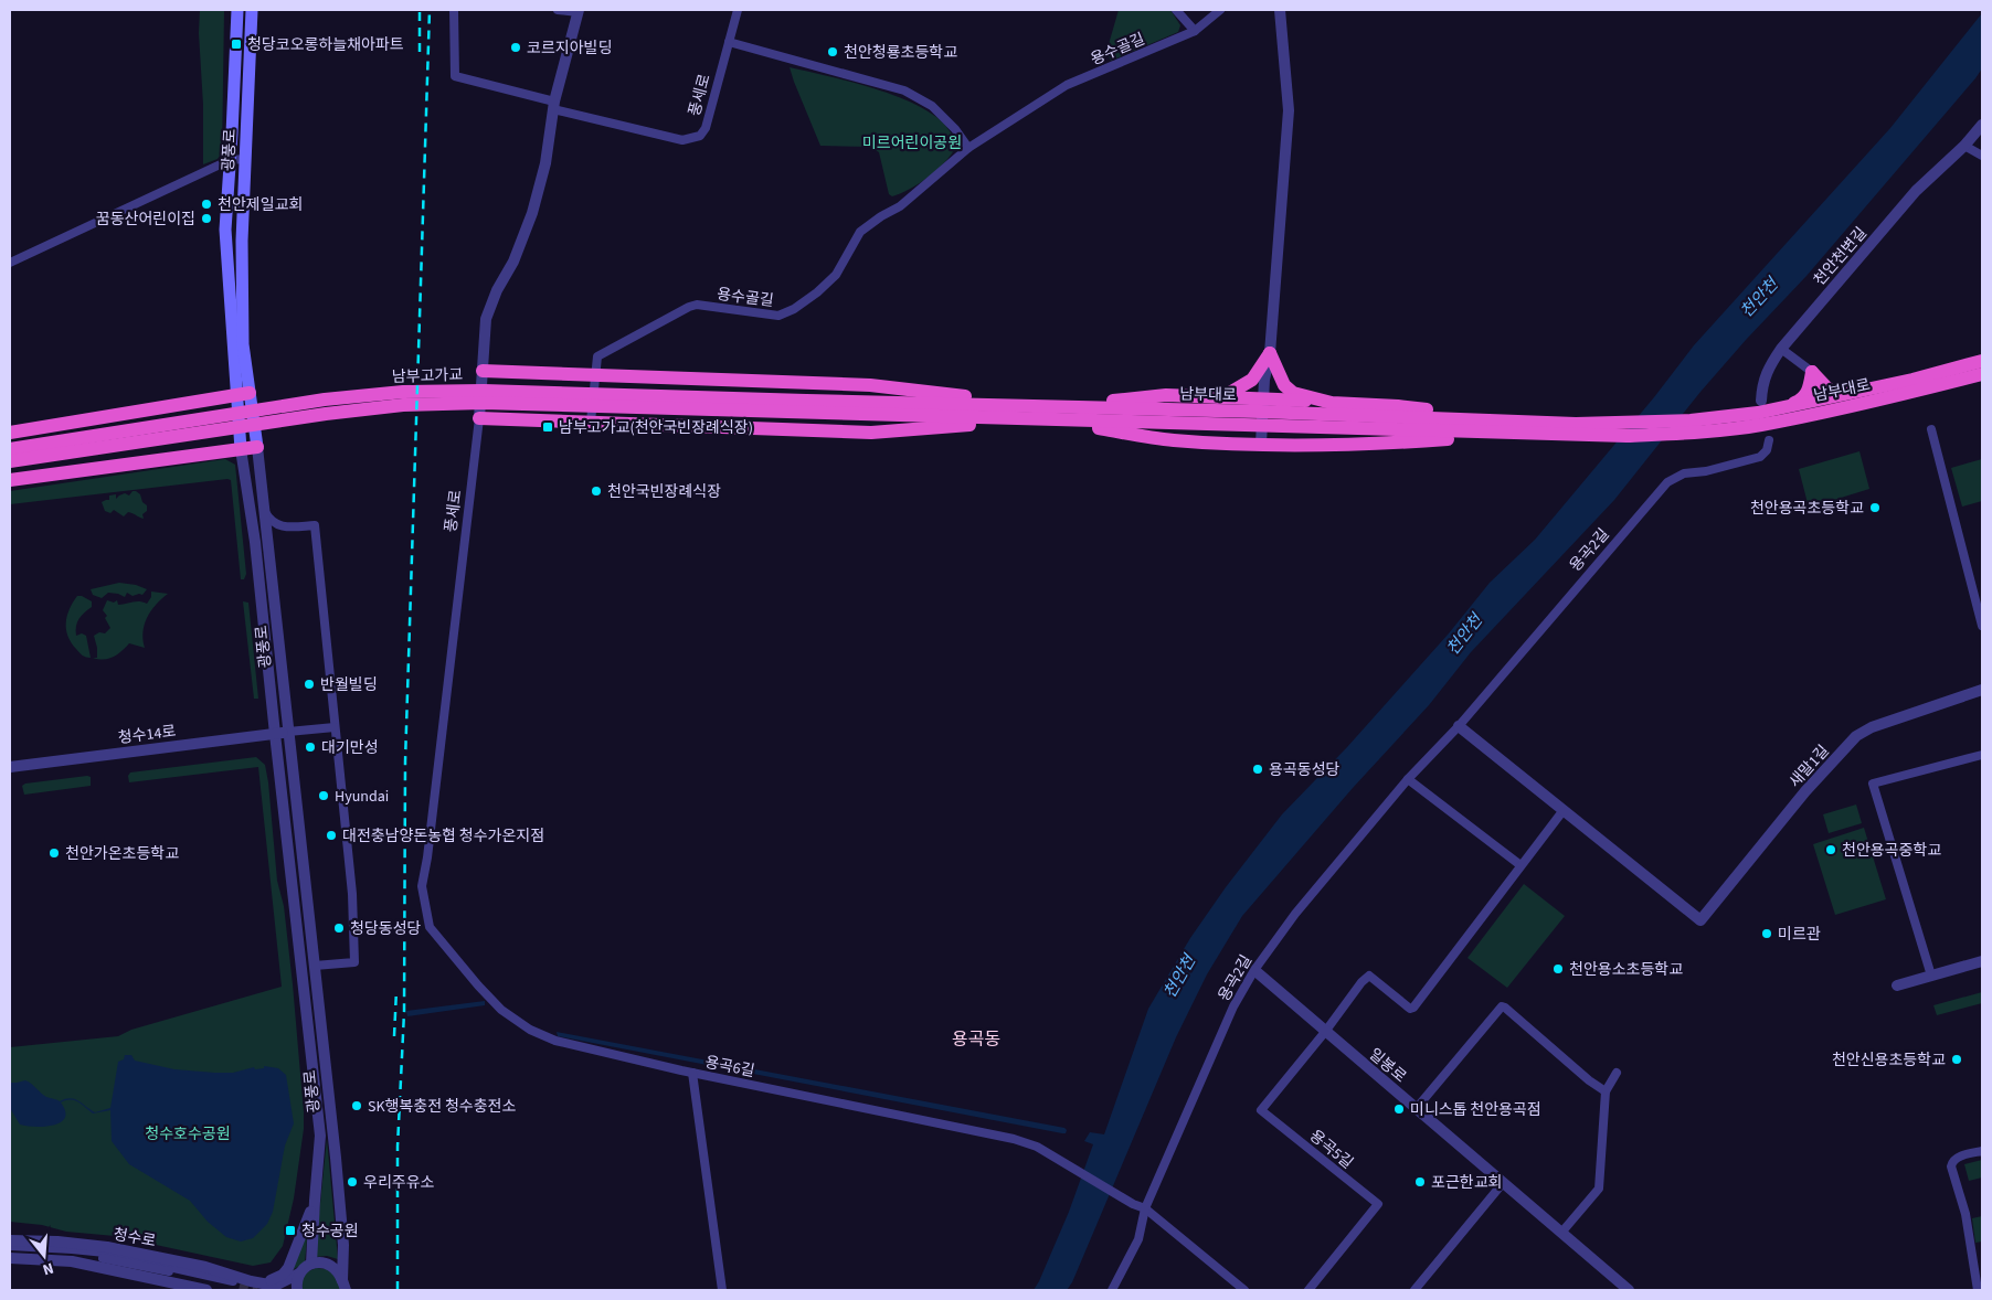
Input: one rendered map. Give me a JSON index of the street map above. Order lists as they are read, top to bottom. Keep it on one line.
{"streets":{"highway":["남부고가교","남부대로"],"main road":["광풍로"],"street":["용수골길","풍세로","천안천변길","용곡2길","청수14로","새말1길","일봉로","용곡6길","용곡5길","청수로"]},"crossings":[["풍세로","용곡6길"],["광풍로","청수14로"],["남부고가교","남부대로"],["용곡2길","일봉로"],["용곡2길","용곡6길"],["일봉로","용곡5길"]],"districts":["용곡동"],"water":["천안천"],"parks":["미르어린이공원","청수호수공원"],"places":{"transit":["청당코오롱하늘채아파트","남부고가교(천안국빈장례식장)","청수공원"],"other":["코르지아빌딩","천안청룡초등학교","천안제일교회","꿈동산어린이집","천안국빈장례식장","천안용곡초등학교","반월빌딩","대기만성","용곡동성당","Hyundai","대전충남양돈농협 청수가온지점","천안용곡중학교","천안가온초등학교","청당동성당","미르관","천안용소초등학교","천안신용초등학교","SK행복충전 청수충전소","미니스톱 천안용곡점","우리주유소","포근한교회"]},"north":"bottom"}
